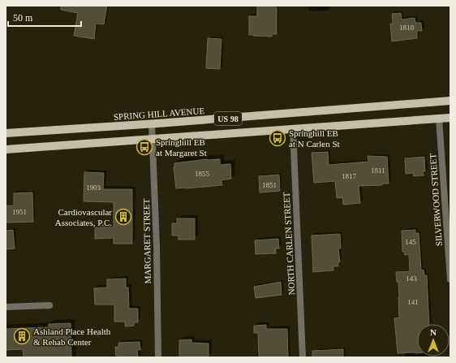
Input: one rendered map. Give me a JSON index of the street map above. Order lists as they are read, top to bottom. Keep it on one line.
{"streets":{"main road":["SPRING HILL AVENUE","US 98"],"street":["SILVERWOOD STREET","MARGARET STREET","NORTH CARLEN STREET"]},"crossings":[["SPRING HILL AVENUE","MARGARET STREET"],["US 98","SILVERWOOD STREET"],["US 98","MARGARET STREET"],["US 98","NORTH CARLEN STREET"]],"places":{"bus stop":["Springhill EB at N Carlen St","Springhill EB at Margaret St"],"building":["Cardiovascular Associates, P.C.","Ashland Place Health & Rehab Center"]},"house_numbers":["1810","1811","1855","1817","1851","1903","1951","145","143","141"],"scale_bar":"50 m","north":"top"}
